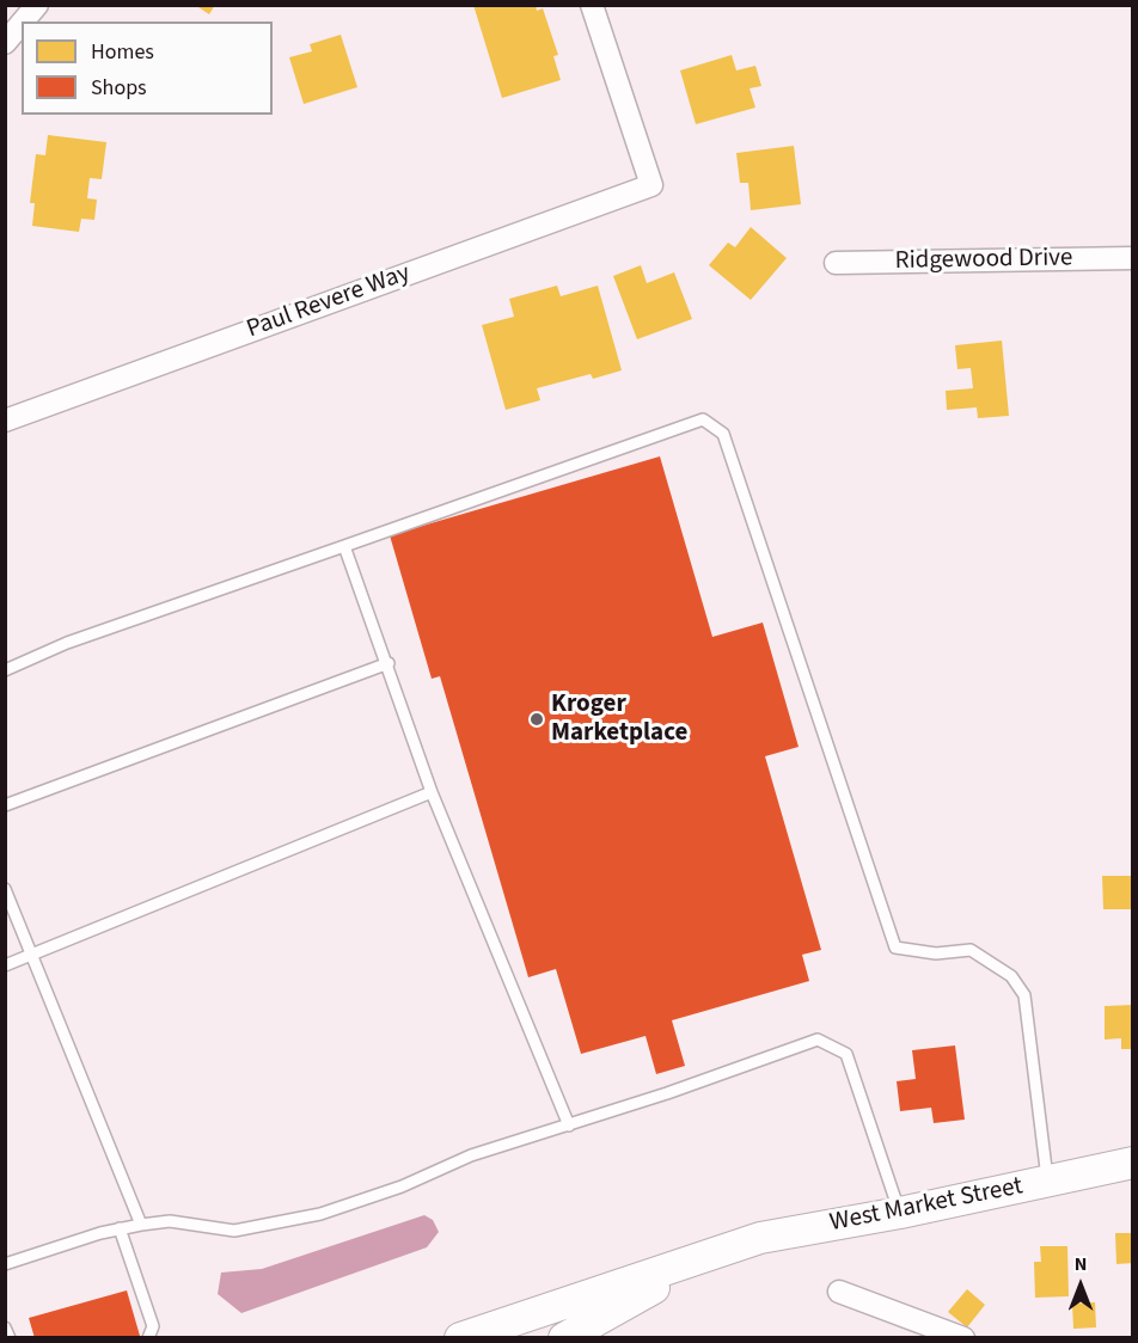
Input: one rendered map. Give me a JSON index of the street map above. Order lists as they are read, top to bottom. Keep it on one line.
{"streets":{"main road":["West Market Street"],"street":["Ridgewood Drive","Paul Revere Way"]},"places":["Kroger Marketplace"],"legend":["Homes","Shops"],"north":"top"}
